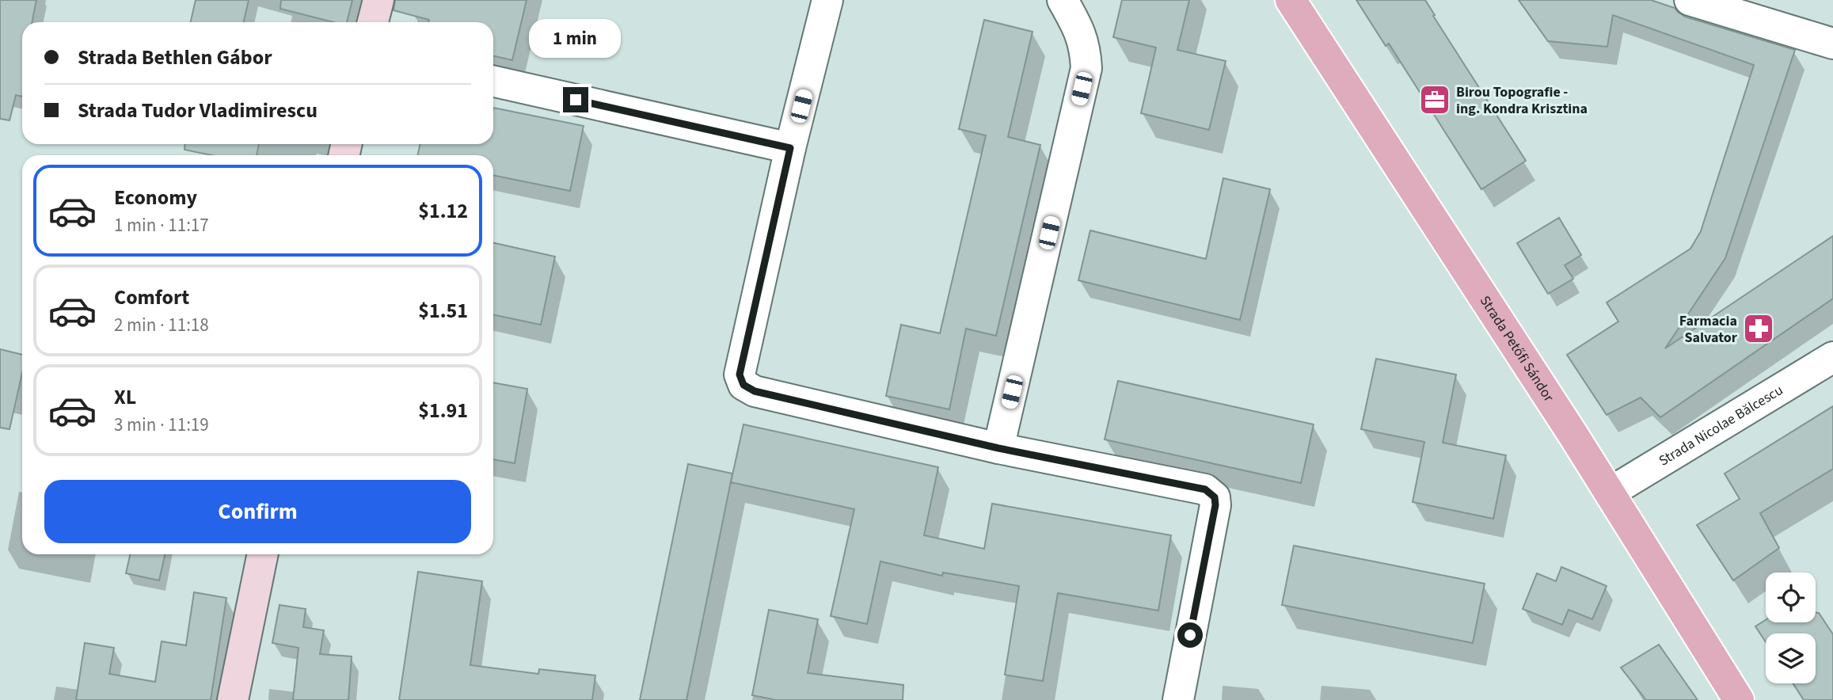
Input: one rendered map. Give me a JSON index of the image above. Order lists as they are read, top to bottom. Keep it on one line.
{"streets":{"main road":["Strada Petőfi Sándor"],"street":["Strada Nicolae Bălcescu"]},"crossings":[["Strada Petőfi Sándor","Strada Nicolae Bălcescu"]],"places":{"office":["Birou Topografie - ing. Kondra Krisztina"],"pharmacy":["Farmacia Salvator"]},"page":{"bubble":"1 min","banner":["Strada Bethlen Gábor","Strada Tudor Vladimirescu"],"list":[{"name":"Economy","note":"1 min · 11:17","value":"$1.12"},{"name":"Comfort","note":"2 min · 11:18","value":"$1.51"},{"name":"XL","note":"3 min · 11:19","value":"$1.91"}],"buttons":"Confirm"}}
